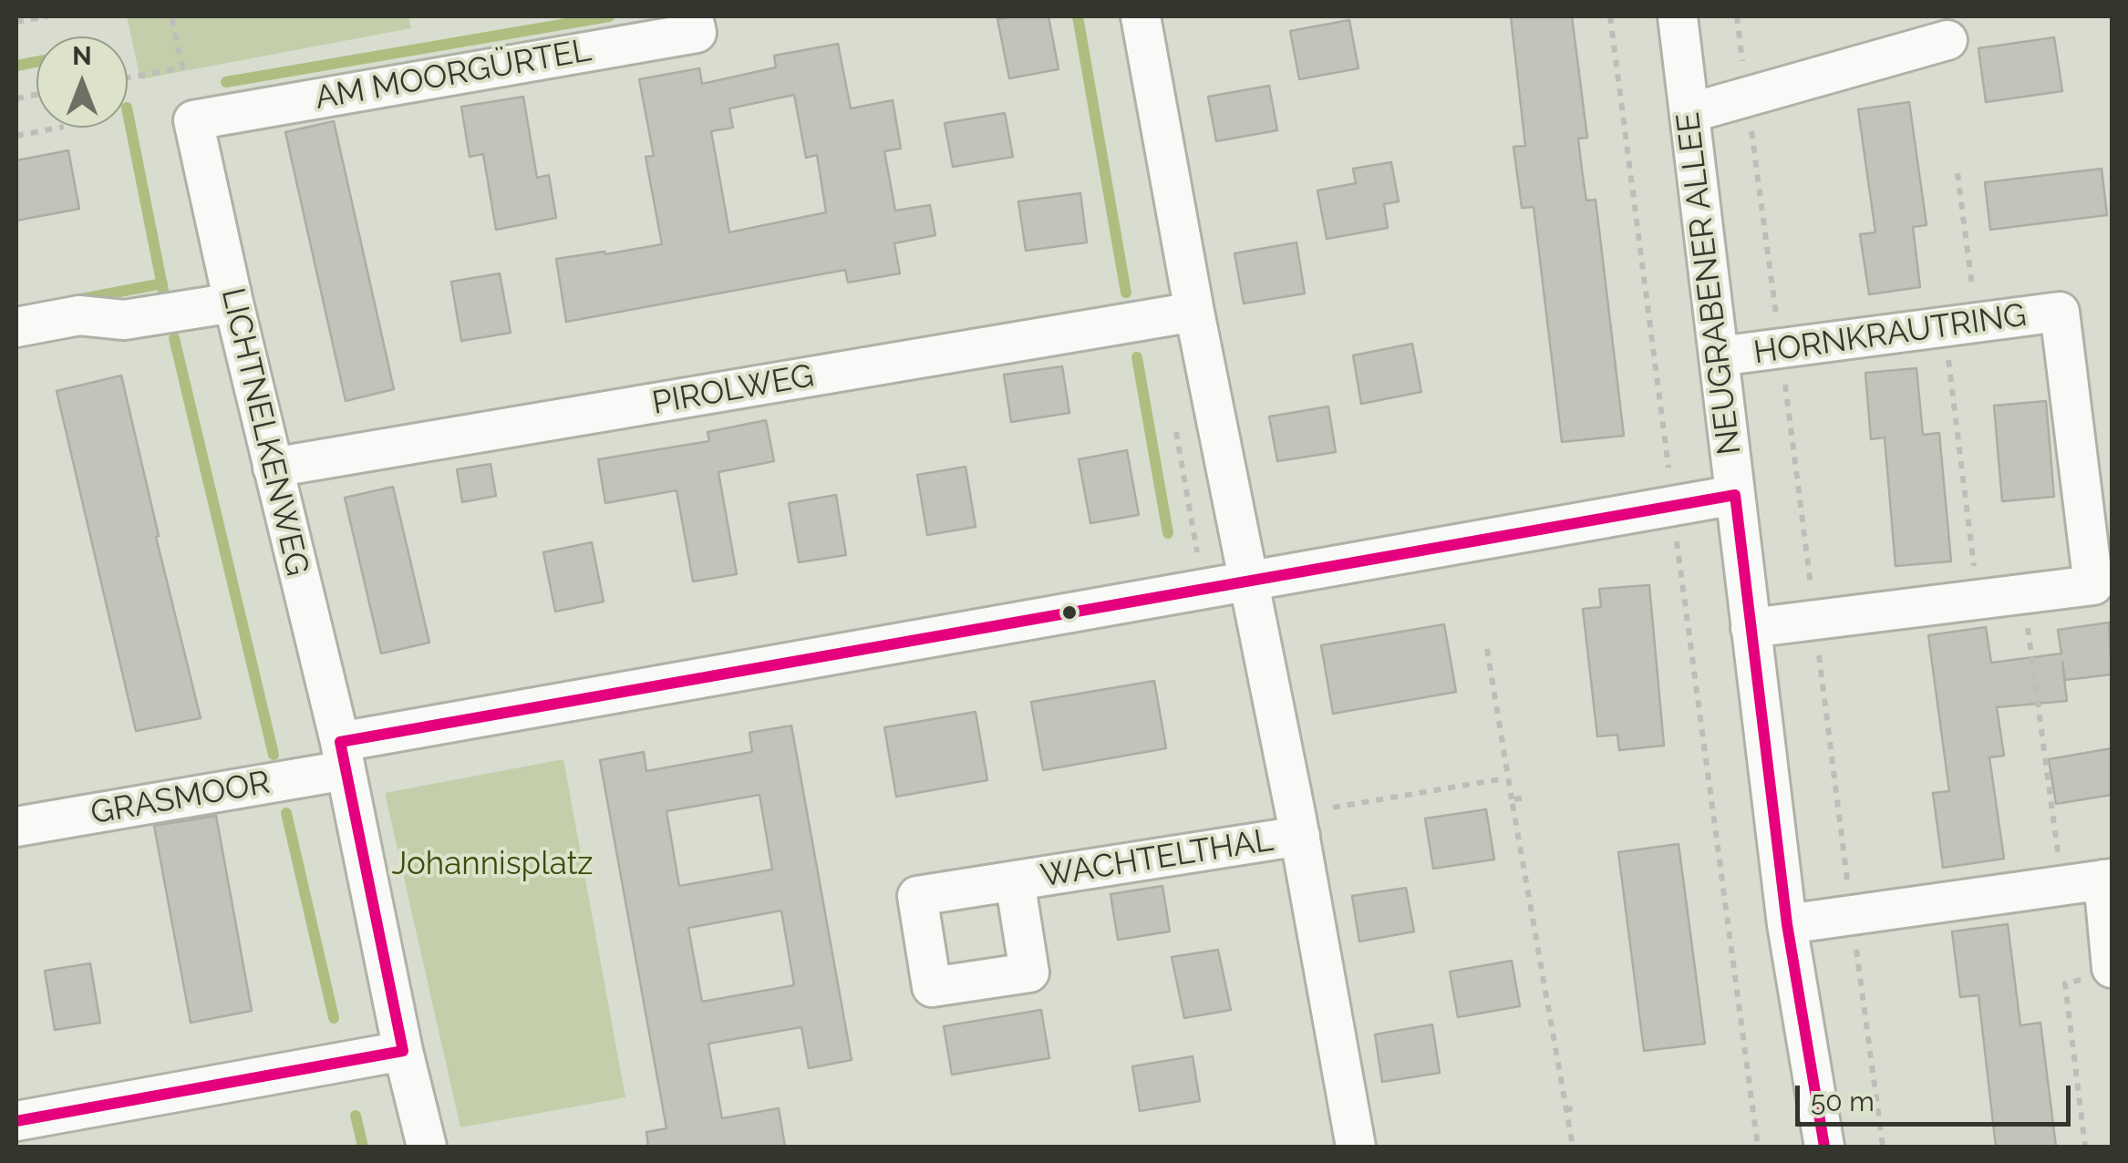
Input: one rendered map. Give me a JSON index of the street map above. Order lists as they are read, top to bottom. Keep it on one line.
{"streets":{"street":["AM MOORGÜRTEL","NEUGRABENER ALLEE","HORNKRAUTRING","PIROLWEG","LICHTNELKENWEG","GRASMOOR","WACHTELTHAL"]},"crossings":[["AM MOORGÜRTEL","LICHTNELKENWEG"],["NEUGRABENER ALLEE","HORNKRAUTRING"],["NEUGRABENER ALLEE","GRASMOOR"],["PIROLWEG","LICHTNELKENWEG"],["LICHTNELKENWEG","GRASMOOR"]],"parks":["Johannisplatz"],"scale_bar":"50 m","north":"top"}
